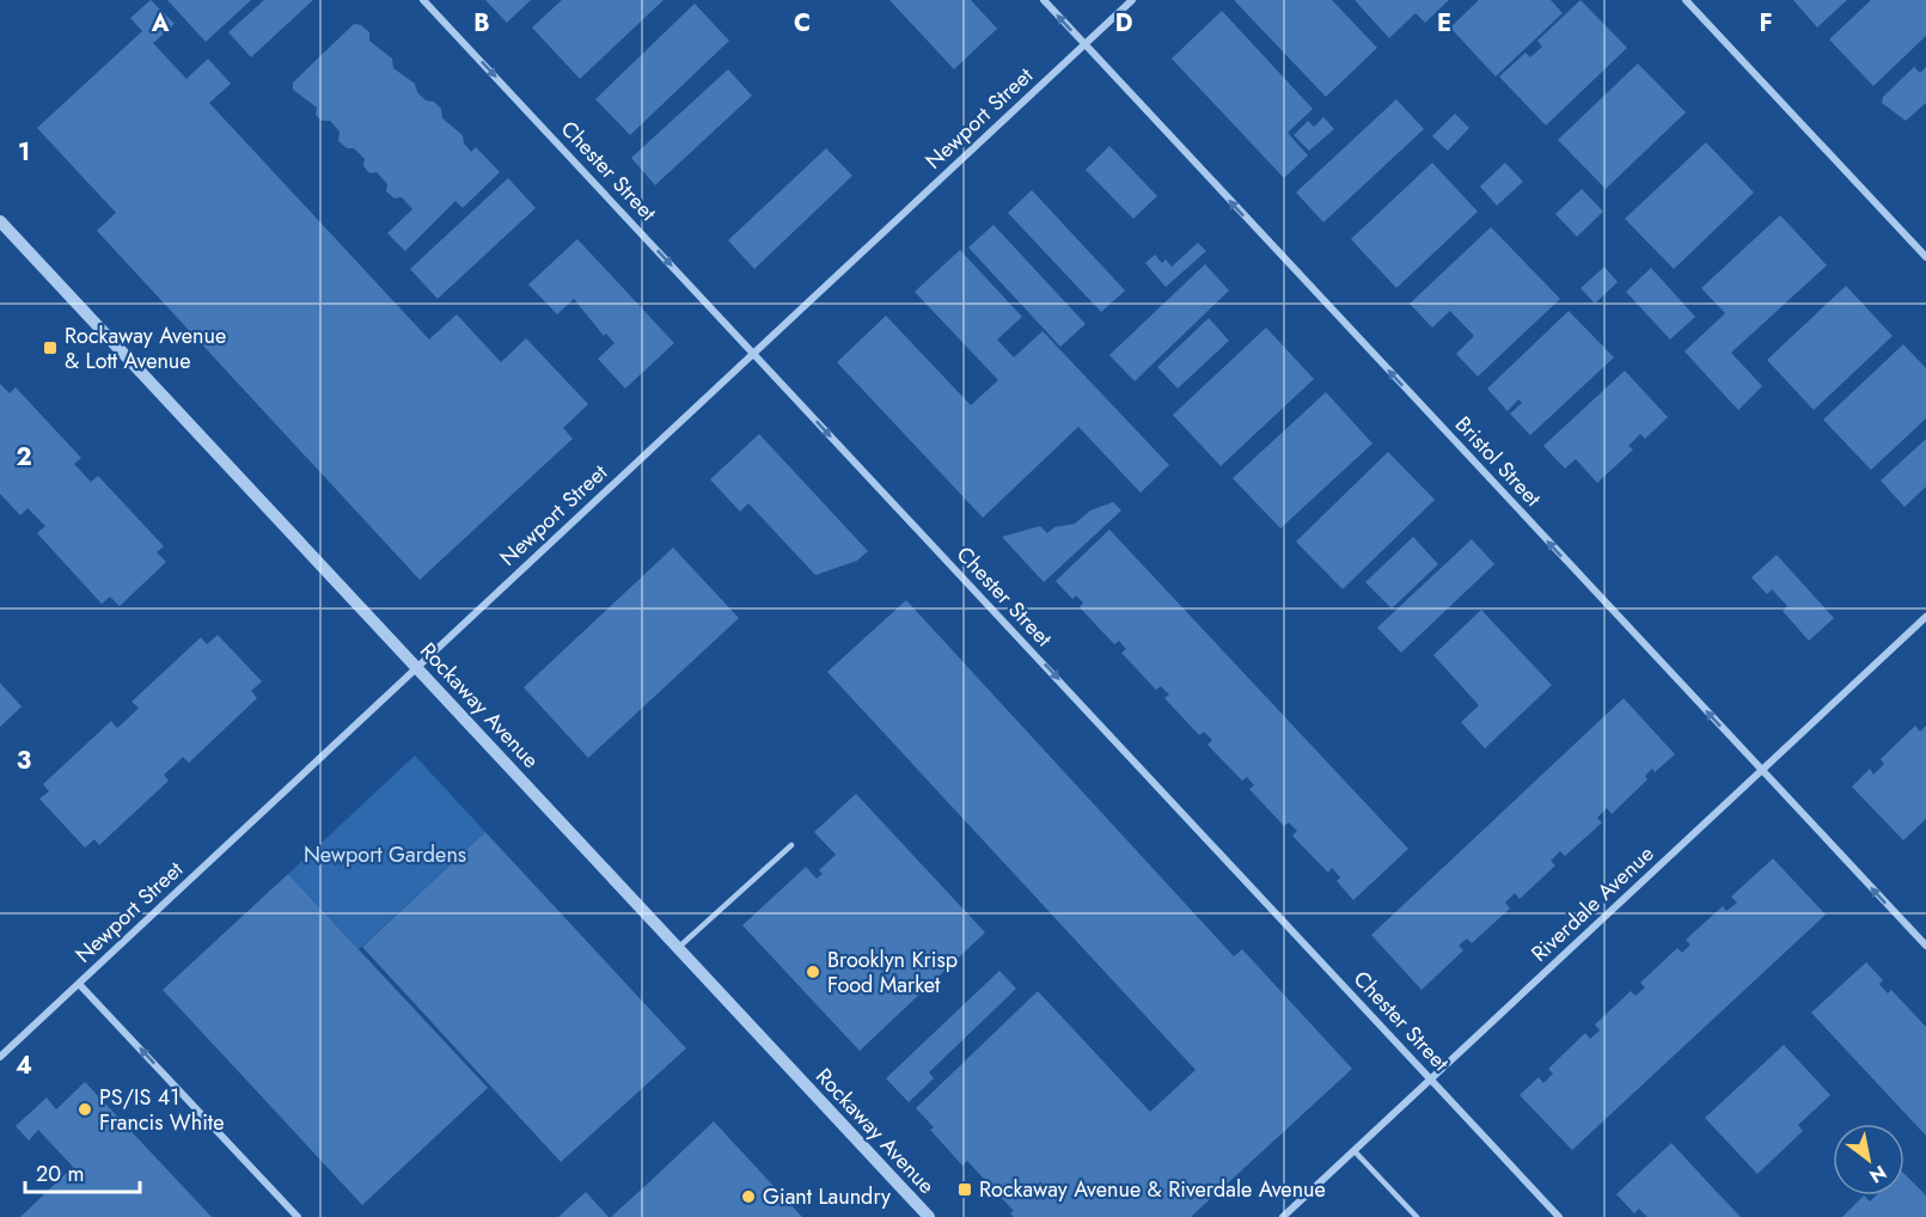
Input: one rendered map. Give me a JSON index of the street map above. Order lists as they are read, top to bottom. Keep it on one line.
{"streets":{"street":["Newport Street","Chester Street","Bristol Street","Rockaway Avenue","Riverdale Avenue"]},"crossings":[["Newport Street","Chester Street"],["Newport Street","Bristol Street"],["Newport Street","Rockaway Avenue"],["Chester Street","Riverdale Avenue"],["Bristol Street","Riverdale Avenue"]],"one_way":["Chester Street","Bristol Street"],"parks":["Newport Gardens"],"places":{"transit":["Rockaway Avenue & Lott Avenue","Rockaway Avenue & Riverdale Avenue"],"other":["Brooklyn Krisp Food Market","PS/IS 41 Francis White","Giant Laundry"]},"scale_bar":"20 m","north":"bottom right","grid":{"columns":["A","B","C","D","E","F"],"rows":["1","2","3","4"]}}
